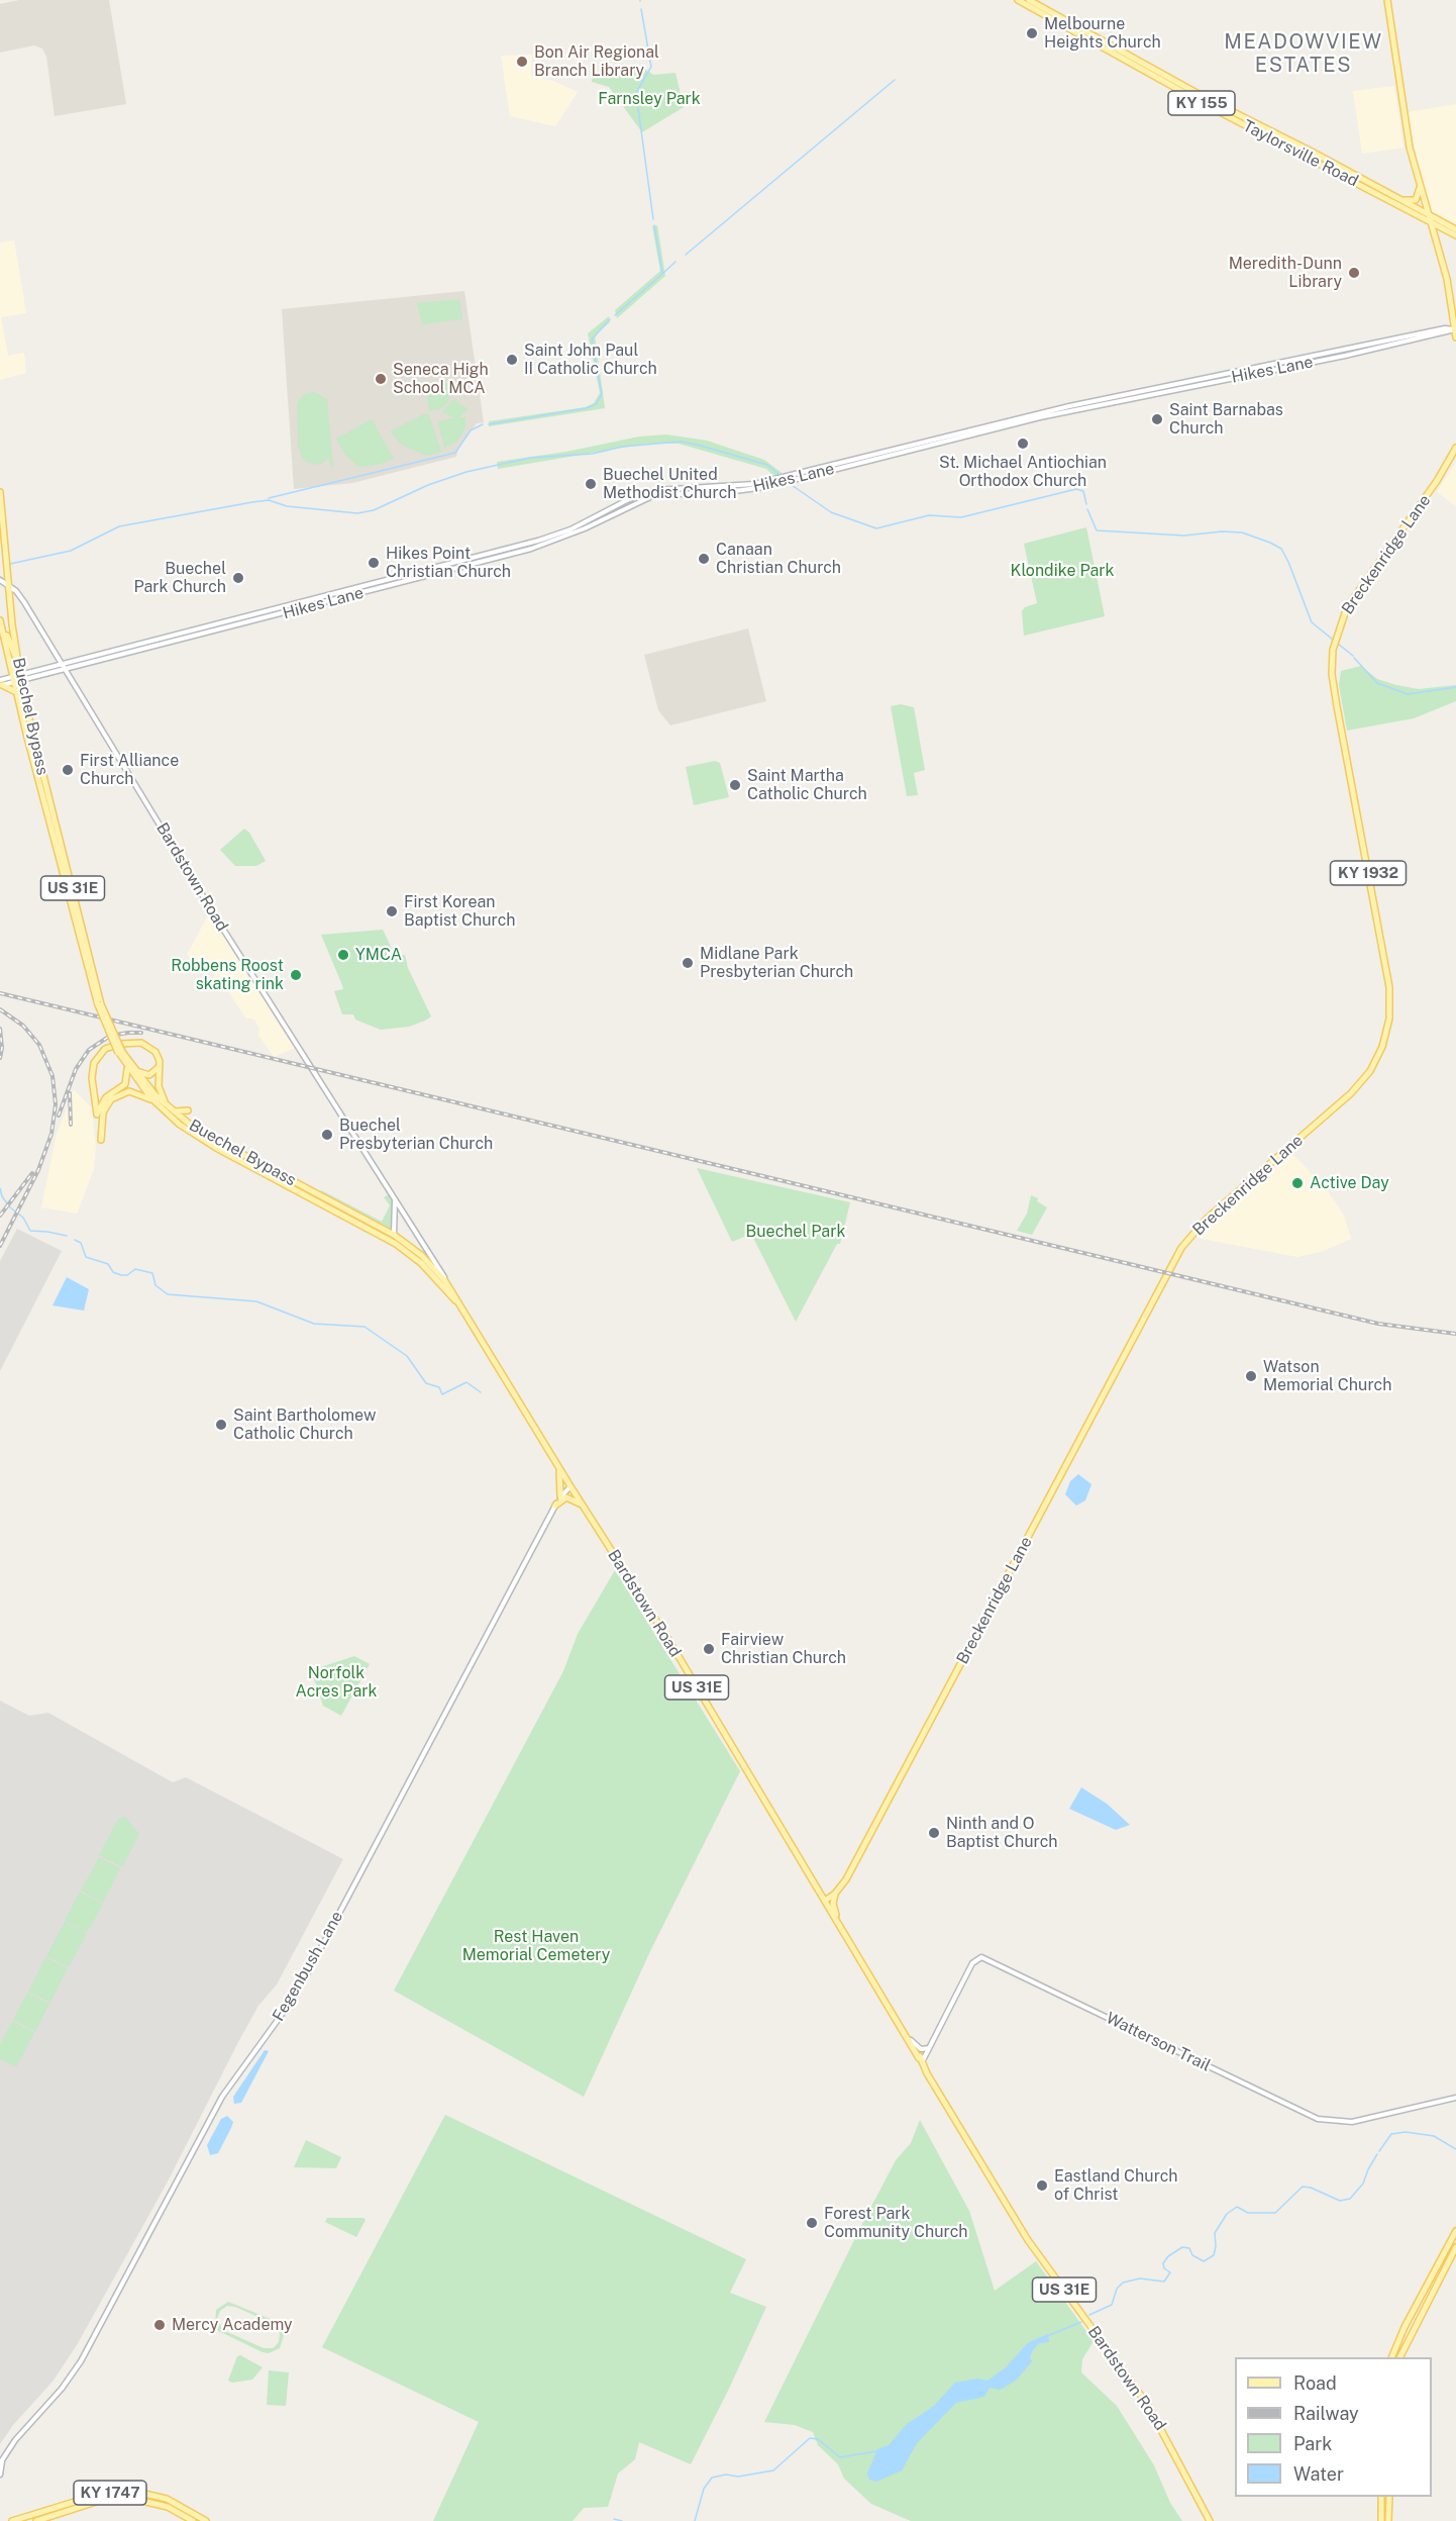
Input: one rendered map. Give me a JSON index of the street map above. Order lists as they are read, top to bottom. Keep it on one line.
{"streets":{"main road":["KY 155","Taylorsville Road","Hikes Lane","Breckenridge Lane","Buechel Bypass","KY 1932","Bardstown Road","US 31E","Fegenbush Lane","Watterson Trail","KY 1747"]},"crossings":[["Hikes Lane","Buechel Bypass"],["Hikes Lane","Bardstown Road"],["Breckenridge Lane","Bardstown Road"],["Buechel Bypass","Bardstown Road"],["Bardstown Road","Fegenbush Lane"],["Bardstown Road","Watterson Trail"]],"districts":["MEADOWVIEW ESTATES"],"parks":["Farnsley Park","Klondike Park","Buechel Park","Norfolk Acres Park","Rest Haven Memorial Cemetery"],"places":["Melbourne Heights Church","Bon Air Regional Branch Library","Meredith-Dunn Library","Saint John Paul II Catholic Church","Seneca High School MCA","Saint Barnabas Church","St. Michael Antiochian Orthodox Church","Buechel United Methodist Church","Canaan Christian Church","Hikes Point Christian Church","Buechel Park Church","First Alliance Church","Saint Martha Catholic Church","First Korean Baptist Church","YMCA","Midlane Park Presbyterian Church","Robbens Roost skating rink","Buechel Presbyterian Church","Active Day","Watson Memorial Church","Saint Bartholomew Catholic Church","Fairview Christian Church","Ninth and O Baptist Church","Eastland Church of Christ","Forest Park Community Church","Mercy Academy"],"legend":["Road","Railway","Park","Water"]}
